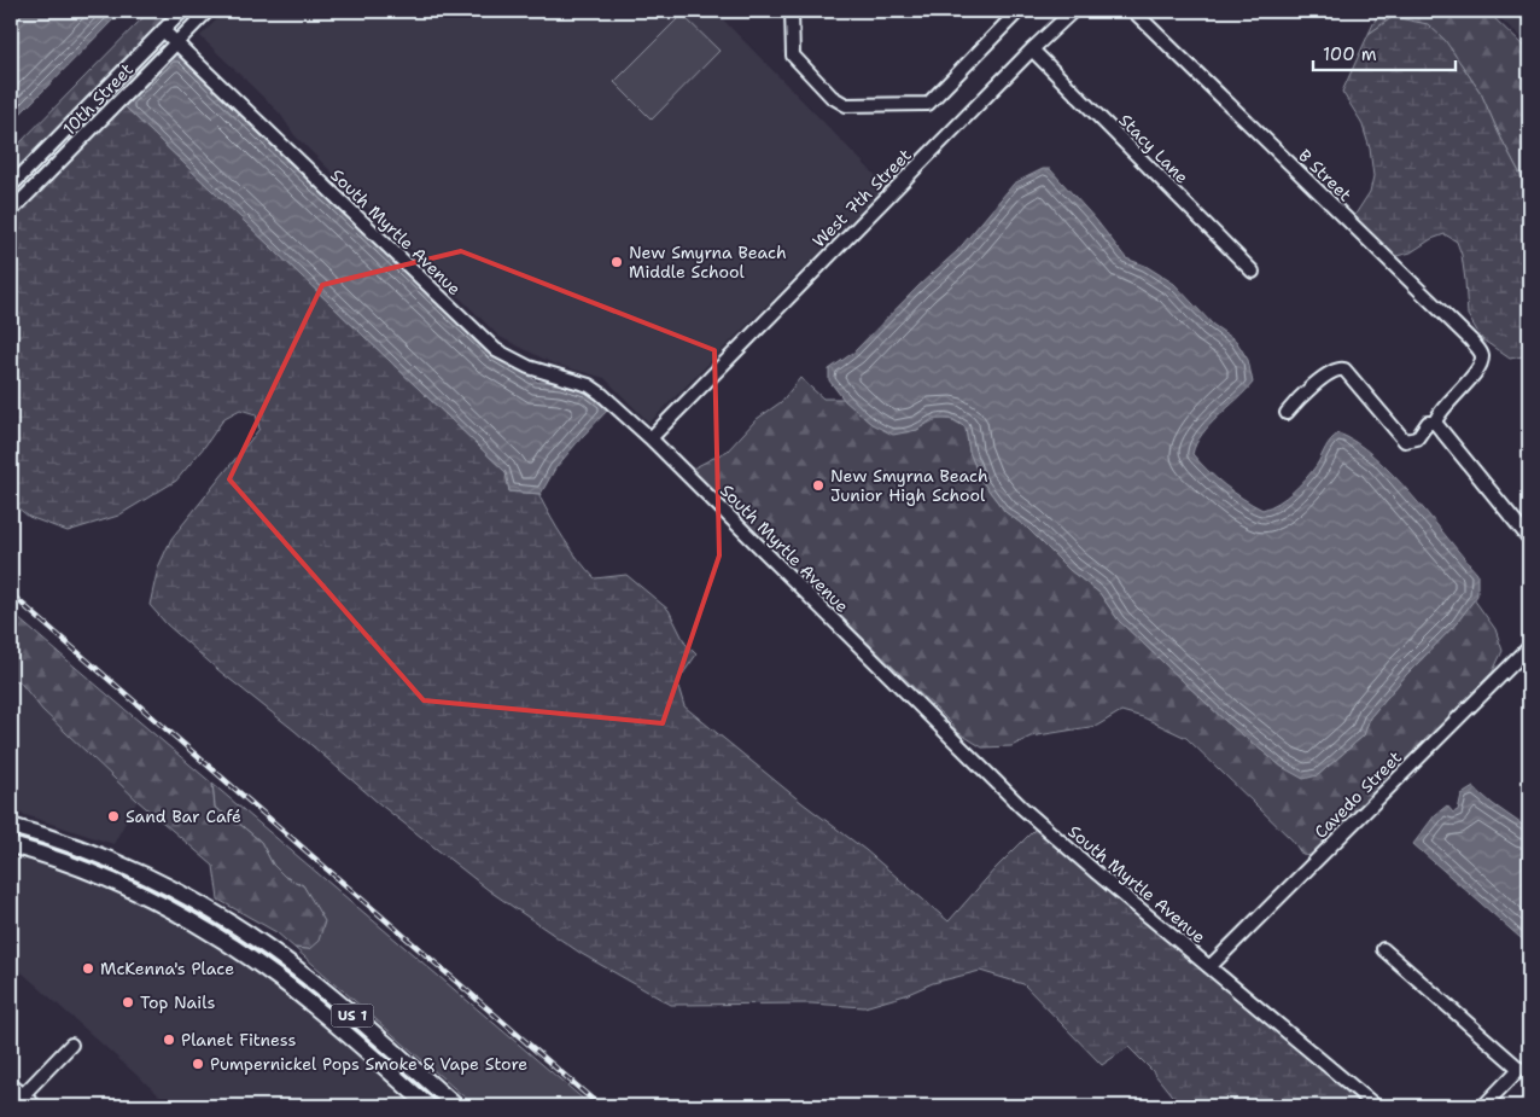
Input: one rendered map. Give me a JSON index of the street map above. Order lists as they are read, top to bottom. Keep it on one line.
{"streets":{"main road":["US 1"],"street":["10th Street","Stacy Lane","B Street","West 7th Street","South Myrtle Avenue","Cavedo Street"]},"crossings":[["10th Street","South Myrtle Avenue"],["Stacy Lane","West 7th Street"],["West 7th Street","South Myrtle Avenue"],["South Myrtle Avenue","Cavedo Street"]],"places":["New Smyrna Beach Middle School","New Smyrna Beach Junior High School","Sand Bar Café","McKenna's Place","Top Nails","Planet Fitness","Pumpernickel Pops Smoke & Vape Store"],"scale_bar":"100 m"}
